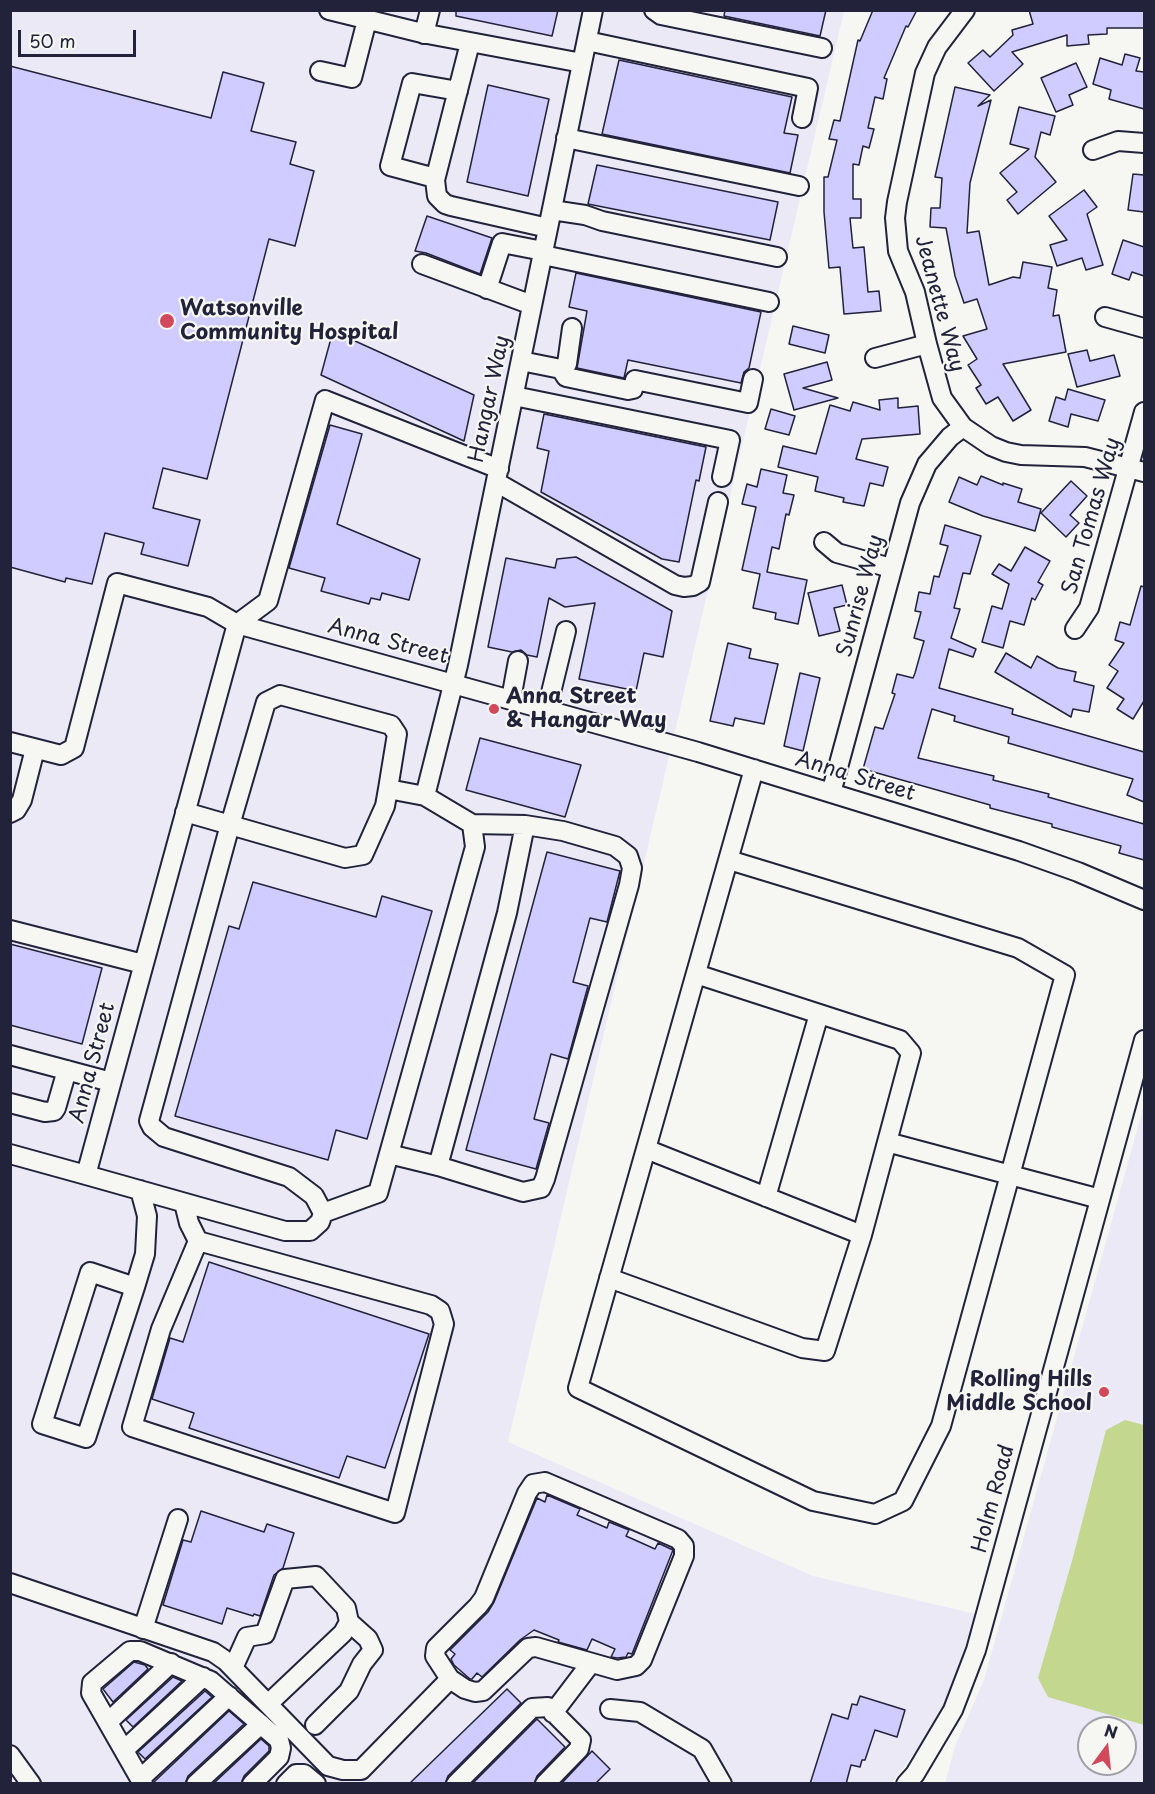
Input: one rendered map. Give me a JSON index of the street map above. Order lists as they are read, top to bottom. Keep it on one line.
{"streets":{"street":["Jeanette Way","Hangar Way","San Tomas Way","Sunrise Way","Anna Street","Holm Road"]},"crossings":[["Jeanette Way","San Tomas Way"],["Jeanette Way","Sunrise Way"],["Hangar Way","Anna Street"],["Sunrise Way","Anna Street"]],"places":["Watsonville Community Hospital","Anna Street & Hangar Way","Rolling Hills Middle School"],"scale_bar":"50 m","north":"top"}
